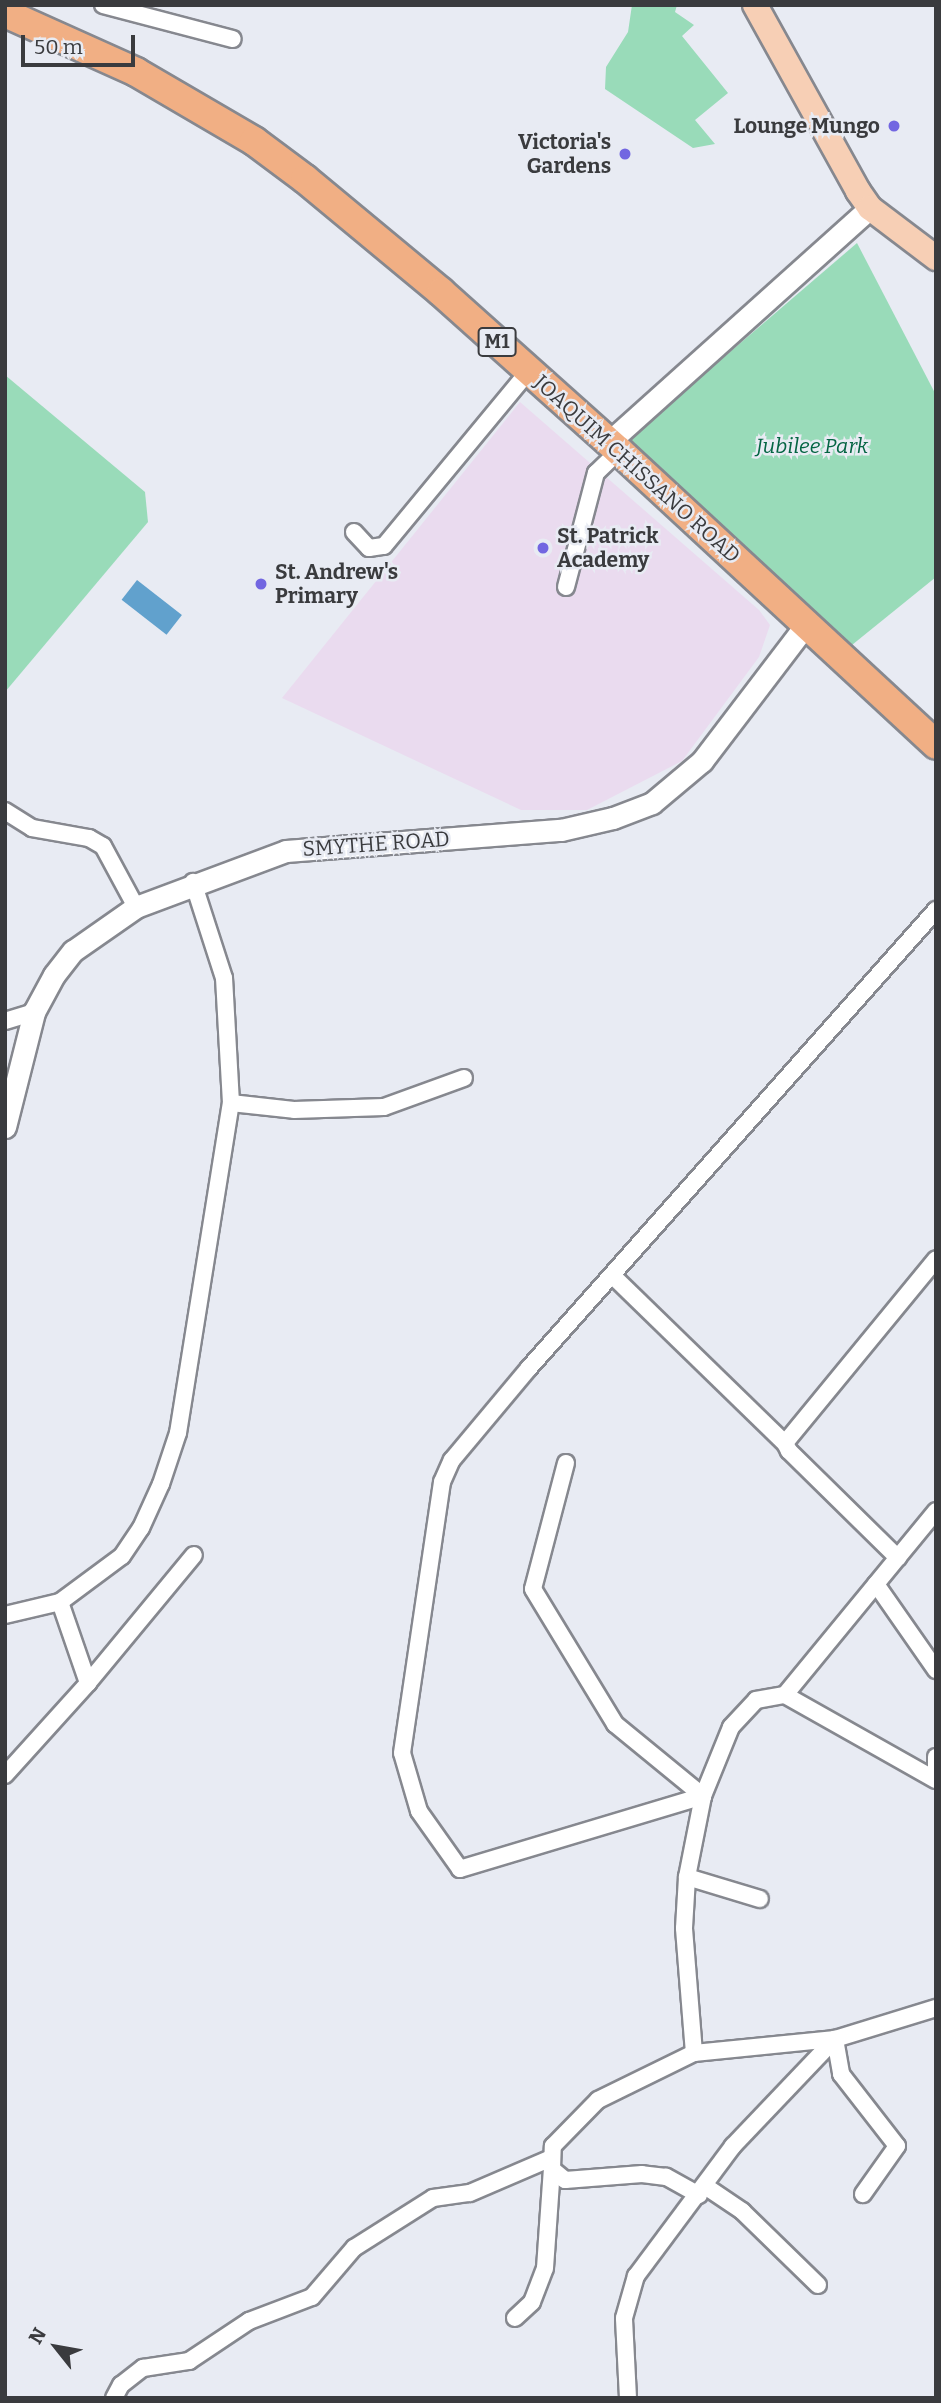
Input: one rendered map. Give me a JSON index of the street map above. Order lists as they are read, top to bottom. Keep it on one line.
{"streets":{"highway":["M1","JOAQUIM CHISSANO ROAD"],"street":["SMYTHE ROAD"]},"crossings":[["JOAQUIM CHISSANO ROAD","SMYTHE ROAD"]],"parks":["Jubilee Park"],"places":["Lounge Mungo","Victoria's Gardens","St. Patrick Academy","St. Andrew's Primary"],"scale_bar":"50 m","north":"top left"}
